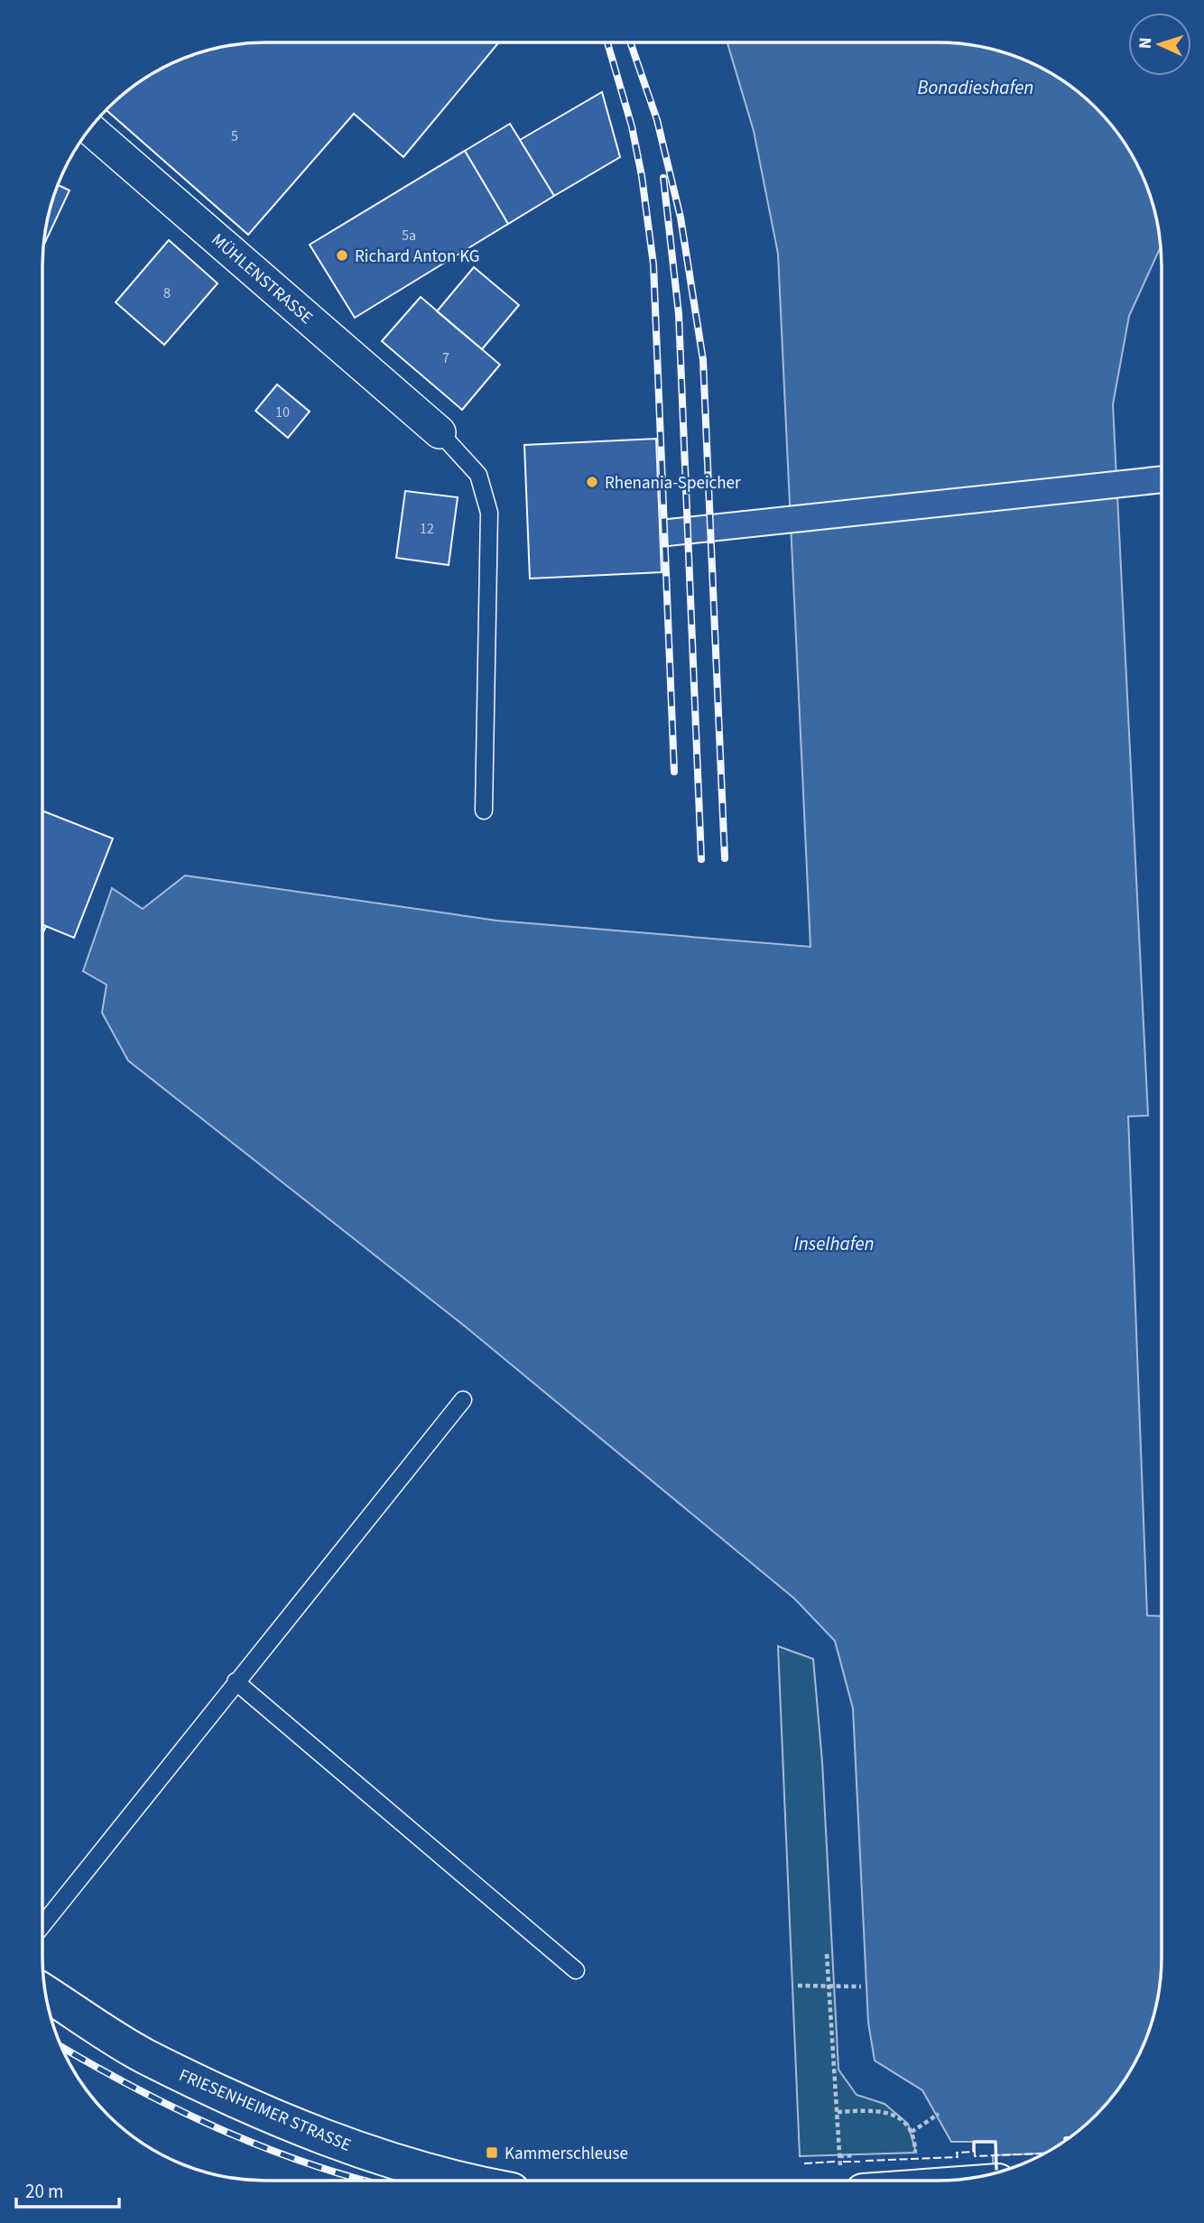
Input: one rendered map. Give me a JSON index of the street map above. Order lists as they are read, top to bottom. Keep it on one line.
{"streets":{"street":["MÜHLENSTRASSE","FRIESENHEIMER STRASSE"]},"water":["Bonadieshafen","Inselhafen"],"places":{"other":["Richard Anton KG","Rhenania-Speicher"],"transit":["Kammerschleuse"]},"house_numbers":["5","5a","8","7","10","12"],"scale_bar":"20 m","north":"left"}
